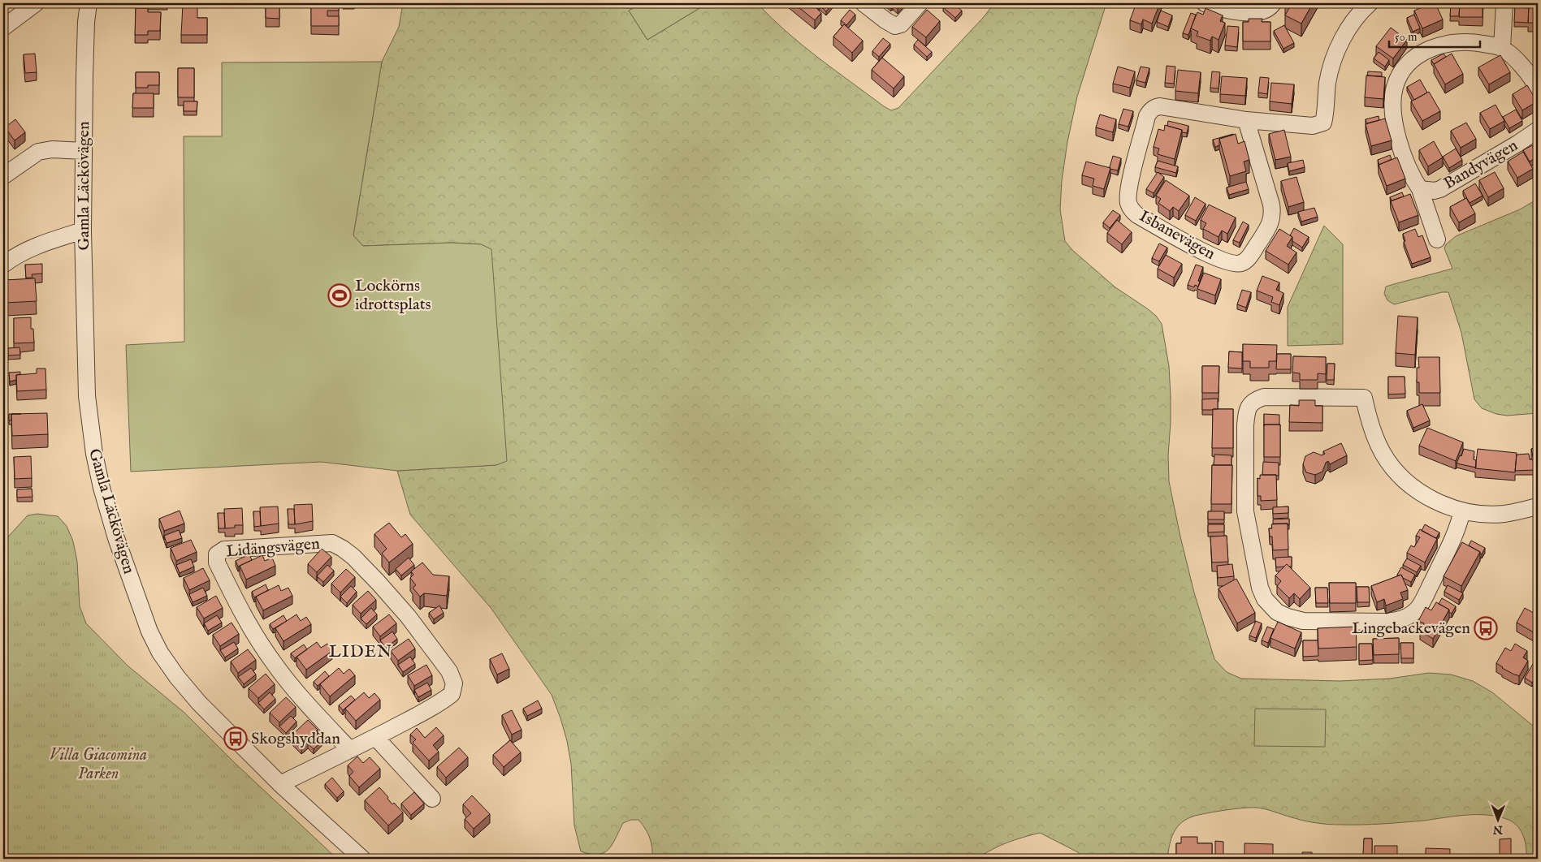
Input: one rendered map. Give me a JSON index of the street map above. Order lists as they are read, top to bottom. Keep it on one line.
{"streets":{"street":["Bandyvägen","Gamla Läckövägen","Isbanevägen","Lidängsvägen"]},"crossings":[["Gamla Läckövägen","Lidängsvägen"]],"districts":["LIDEN"],"parks":["Villa Giacomina Parken"],"places":{"sports":["Lockörns idrottsplats"],"bus stop":["Lingebackevägen","Skogshyddan"]},"scale_bar":"50 m","north":"bottom"}
